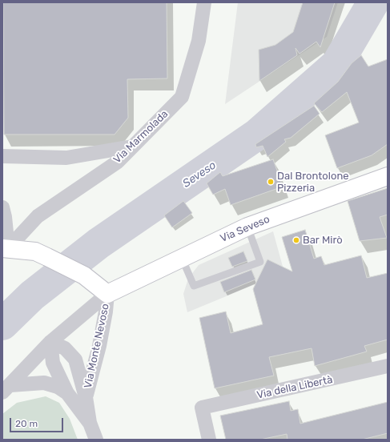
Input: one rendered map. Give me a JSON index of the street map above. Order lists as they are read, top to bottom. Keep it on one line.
{"streets":{"street":["Via Marmolada","Via Seveso","Via Monte Nevoso","Via della Libertà"]},"crossings":[["Via Seveso","Via Monte Nevoso"]],"water":["Seveso"],"places":["Dal Brontolone Pizzeria","Bar Mirò"],"scale_bar":"20 m"}
